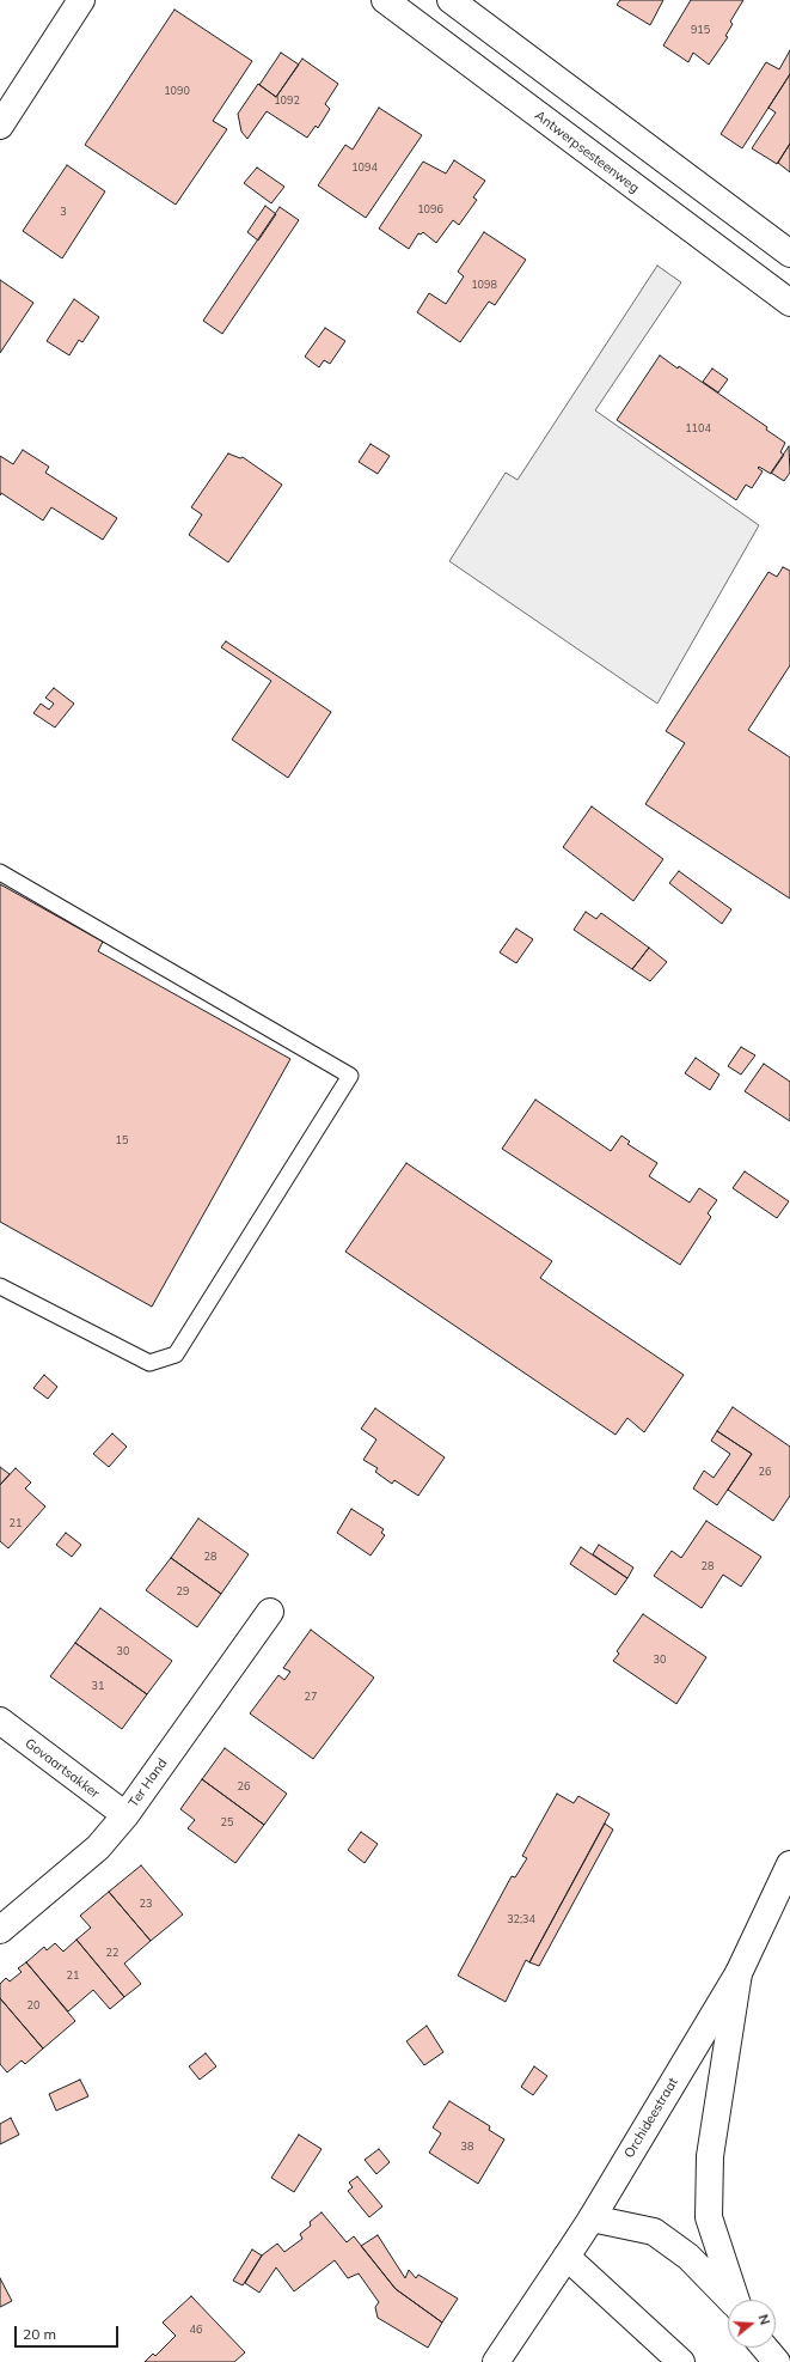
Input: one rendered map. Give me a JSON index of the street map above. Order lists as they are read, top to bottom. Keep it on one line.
{"streets":{"main road":["Antwerpsesteenweg","Govaartsakker","Ter Hand","Orchideestraat"]},"crossings":[["Govaartsakker","Ter Hand"]],"house_numbers":["915","1090","1092","1094","1096","3","1098","1104","15","26","21","28","28","29","30","30","31","27","26","25","23","32;34","22","21","20","38","46"],"scale_bar":"20 m","north":"right"}
